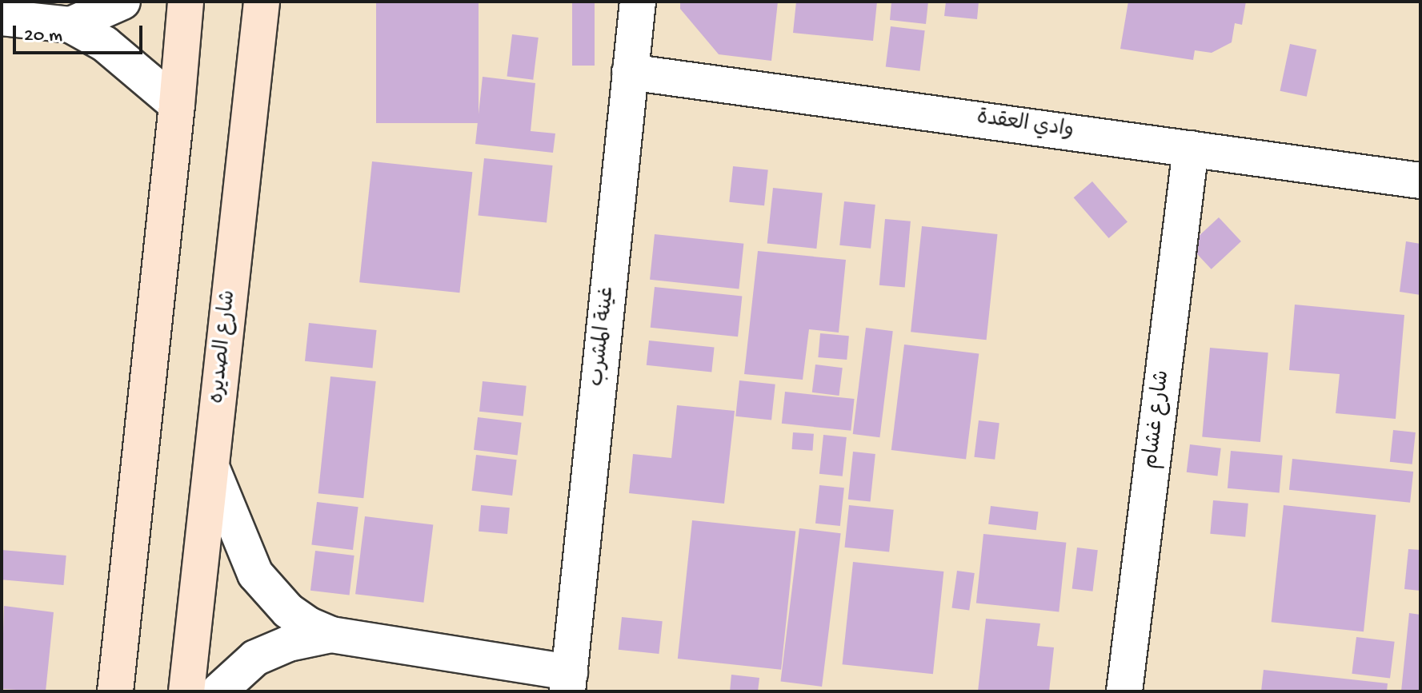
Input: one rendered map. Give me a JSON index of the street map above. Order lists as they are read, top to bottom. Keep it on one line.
{"streets":{"main road":["شارع الصديره"],"street":["وادي العقدة","غينة المشرب","شارع غشام"]},"crossings":[["وادي العقدة","غينة المشرب"],["وادي العقدة","شارع غشام"],["غينة المشرب","شارع الصديره"]],"scale_bar":"20 m"}
